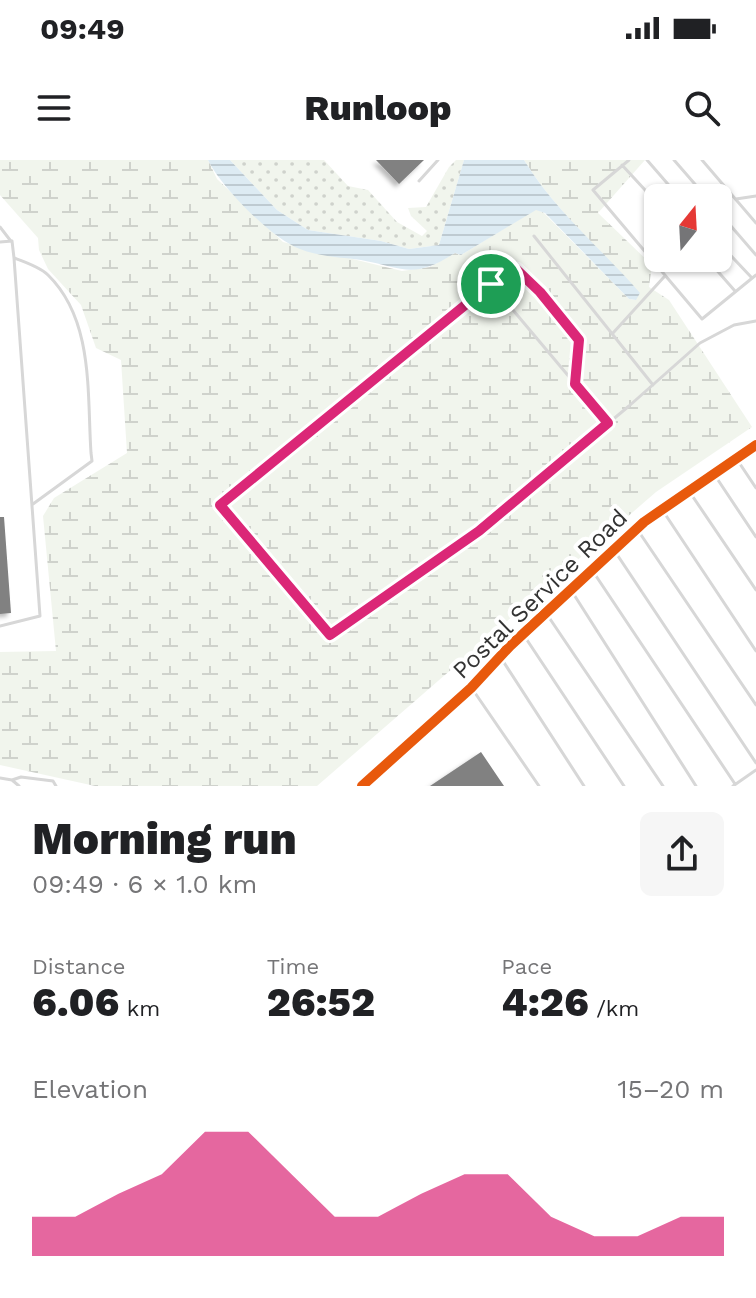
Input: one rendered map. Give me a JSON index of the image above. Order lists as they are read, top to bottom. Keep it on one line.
{"streets":{"street":["Postal Service Road"]},"north":"top","page":{"status":"09:49","header":"Runloop","heading":["Morning run","09:49 · 6 × 1.0 km"],"stats":[["Distance","6.06 km"],["Time","26:52"],["Pace","4:26 /km"]],"chart":["Elevation","15–20 m"]}}
